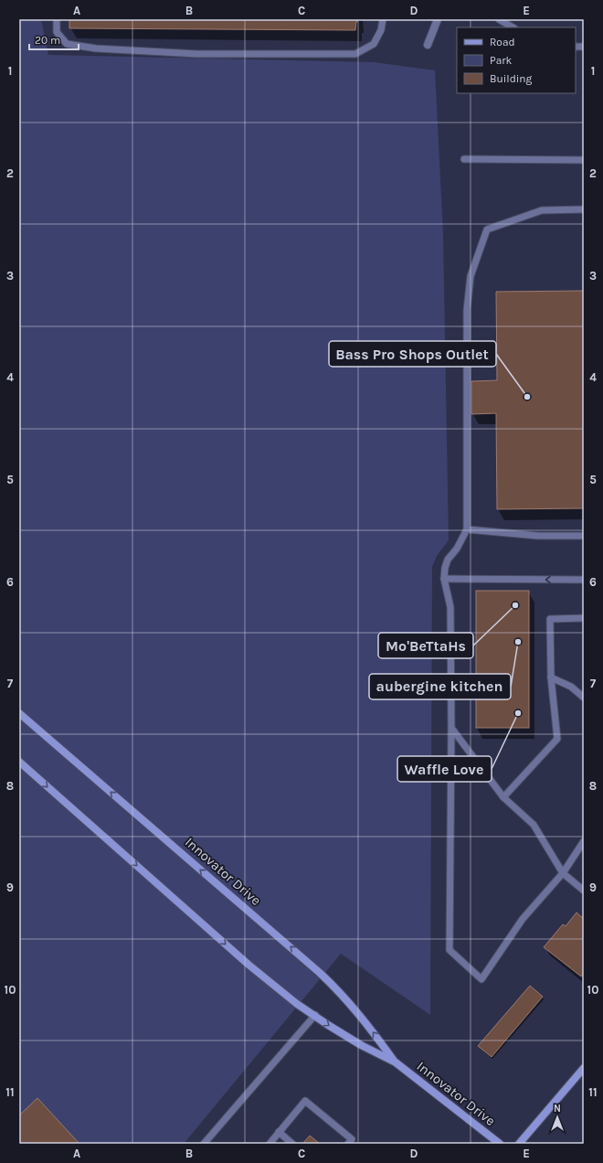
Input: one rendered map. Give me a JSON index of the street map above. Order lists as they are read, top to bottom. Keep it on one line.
{"streets":{"main road":["Innovator Drive"]},"places":["Bass Pro Shops Outlet","Mo'BeTtaHs","aubergine kitchen","Waffle Love"],"legend":["Road","Park","Building"],"scale_bar":"20 m","north":"top","grid":{"columns":["A","B","C","D","E"],"rows":["1","2","3","4","5","6","7","8","9","10","11"]}}
